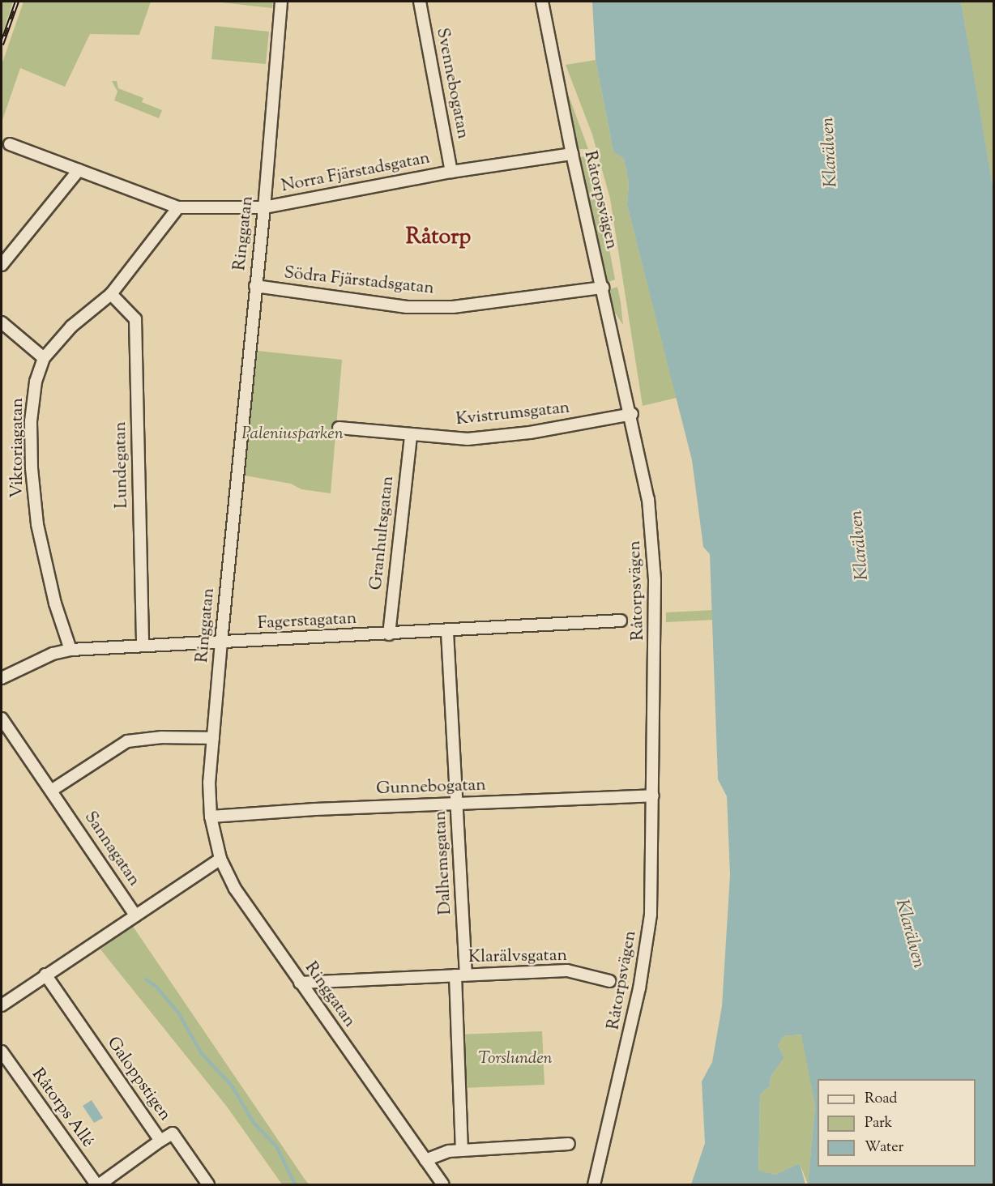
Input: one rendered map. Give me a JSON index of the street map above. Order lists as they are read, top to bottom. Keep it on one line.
{"streets":{"street":["Svennebogatan","Norra Fjärstadsgatan","Råtorpsvägen","Ringgatan","Södra Fjärstadsgatan","Kvistrumsgatan","Viktoriagatan","Lundegatan","Granhultsgatan","Fagerstagatan","Gunnebogatan","Sannagatan","Dalhemsgatan","Klarälvsgatan","Galoppstigen","Råtorps Allé"]},"crossings":[["Svennebogatan","Norra Fjärstadsgatan"],["Norra Fjärstadsgatan","Råtorpsvägen"],["Norra Fjärstadsgatan","Ringgatan"],["Norra Fjärstadsgatan","Viktoriagatan"],["Råtorpsvägen","Södra Fjärstadsgatan"],["Råtorpsvägen","Kvistrumsgatan"],["Råtorpsvägen","Gunnebogatan"],["Ringgatan","Södra Fjärstadsgatan"],["Ringgatan","Fagerstagatan"],["Ringgatan","Gunnebogatan"],["Ringgatan","Sannagatan"],["Ringgatan","Klarälvsgatan"],["Kvistrumsgatan","Granhultsgatan"],["Viktoriagatan","Lundegatan"],["Viktoriagatan","Fagerstagatan"],["Lundegatan","Fagerstagatan"],["Granhultsgatan","Fagerstagatan"],["Fagerstagatan","Dalhemsgatan"],["Gunnebogatan","Dalhemsgatan"],["Dalhemsgatan","Klarälvsgatan"]],"districts":["Råtorp"],"water":["Klarälven"],"parks":["Paleniusparken","Torslunden"],"legend":["Road","Park","Water"]}
